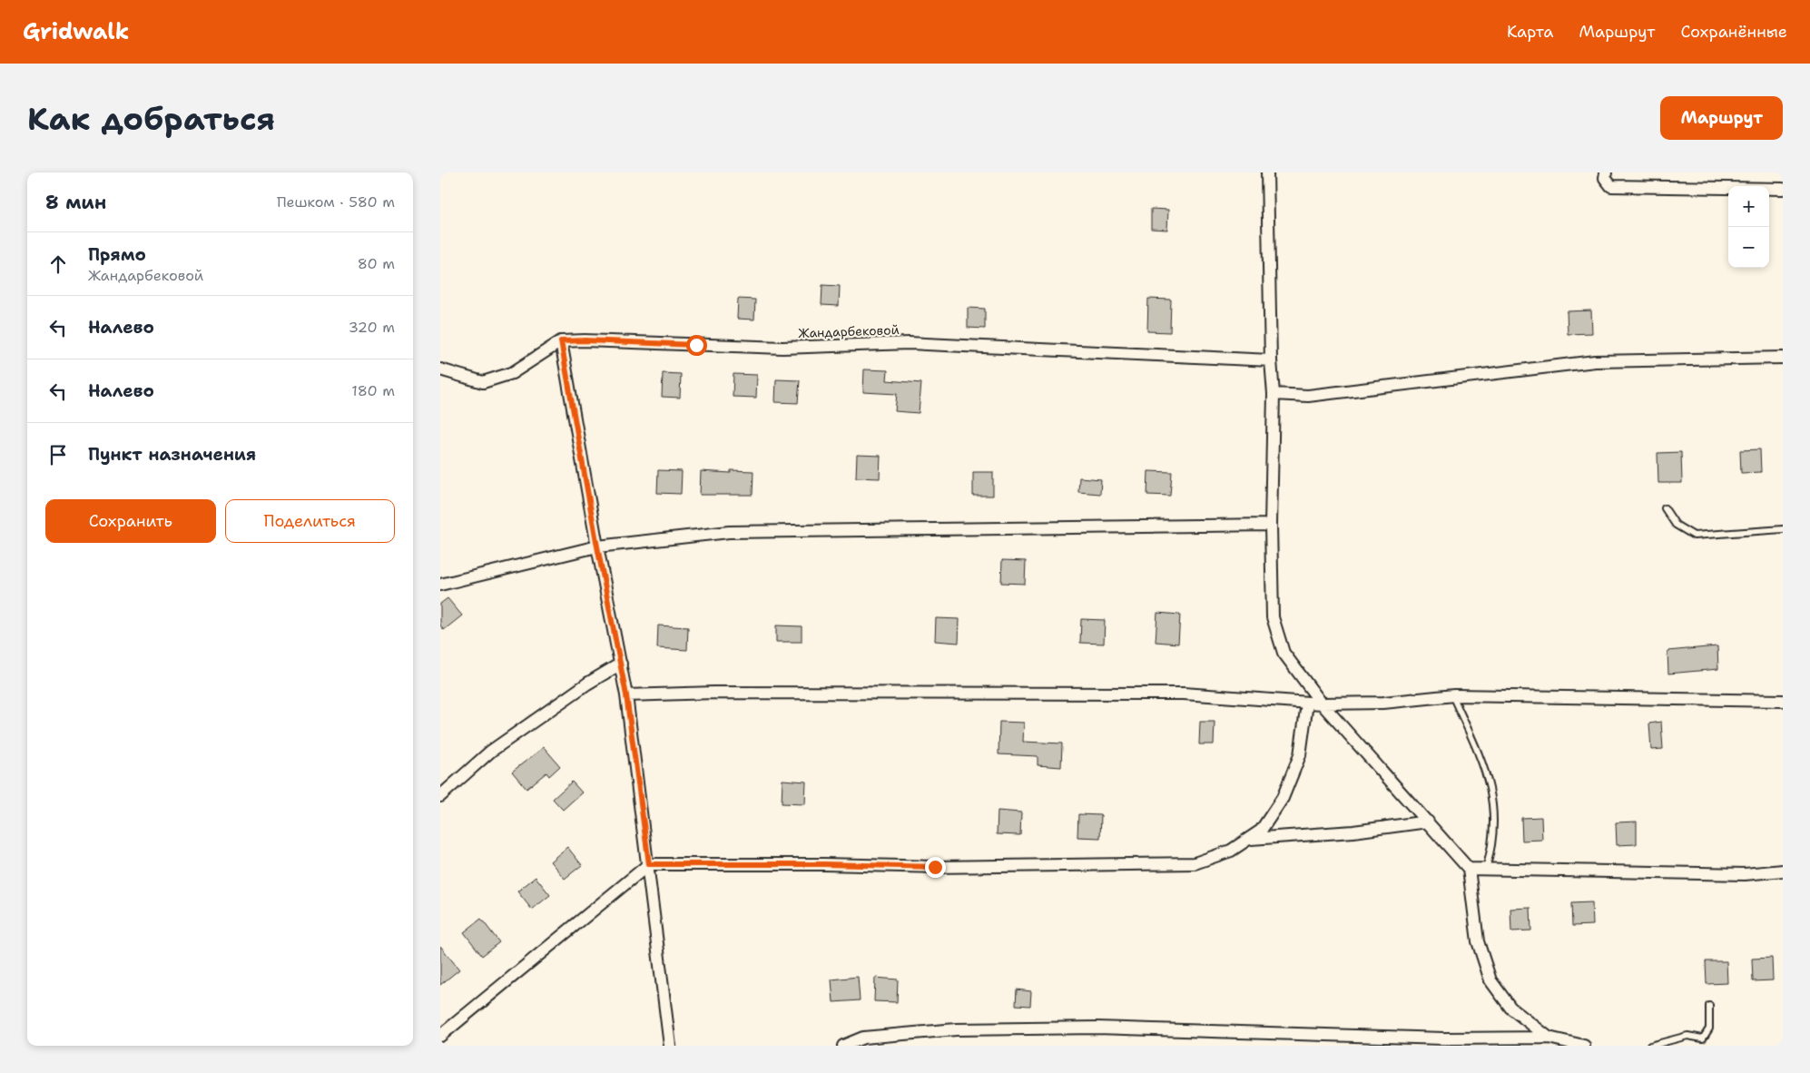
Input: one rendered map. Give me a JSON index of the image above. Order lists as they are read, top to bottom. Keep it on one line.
{"streets":{"street":["Жандарбековой"]},"page":{"header":"Gridwalk","nav":["Карта","Маршрут","Сохранённые"],"buttons":["Маршрут",["Сохранить","Поделиться"]],"title":"Как добраться","heading":["8 мин","Пешком · 580 m"],"map_buttons":["+","−"],"list":[["Прямо","Жандарбековой","80 m"],["Налево","320 m"],["Налево","180 m"],"Пункт назначения"]}}
